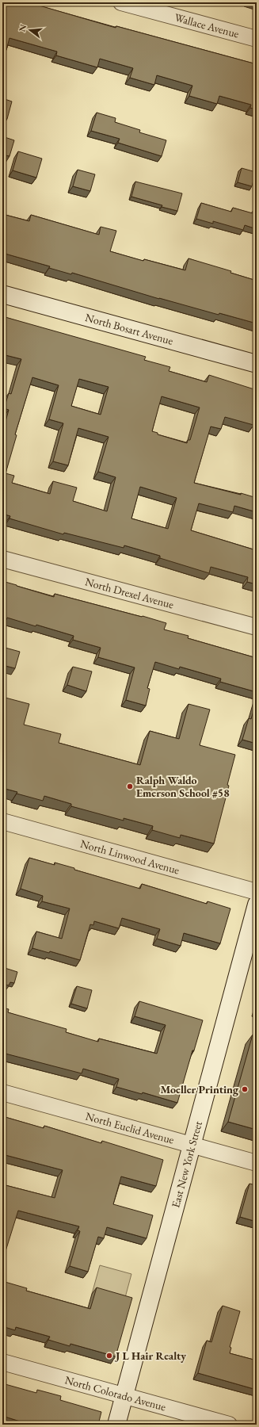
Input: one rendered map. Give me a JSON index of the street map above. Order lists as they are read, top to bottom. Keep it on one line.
{"streets":{"main road":["North Bosart Avenue","East New York Street"],"street":["Wallace Avenue","North Drexel Avenue","North Linwood Avenue","North Euclid Avenue","North Colorado Avenue"]},"crossings":[["North Euclid Avenue","East New York Street"],["East New York Street","North Colorado Avenue"]],"places":["Ralph Waldo Emerson School #58","Moeller Printing","J L Hair Realty"],"north":"left"}
